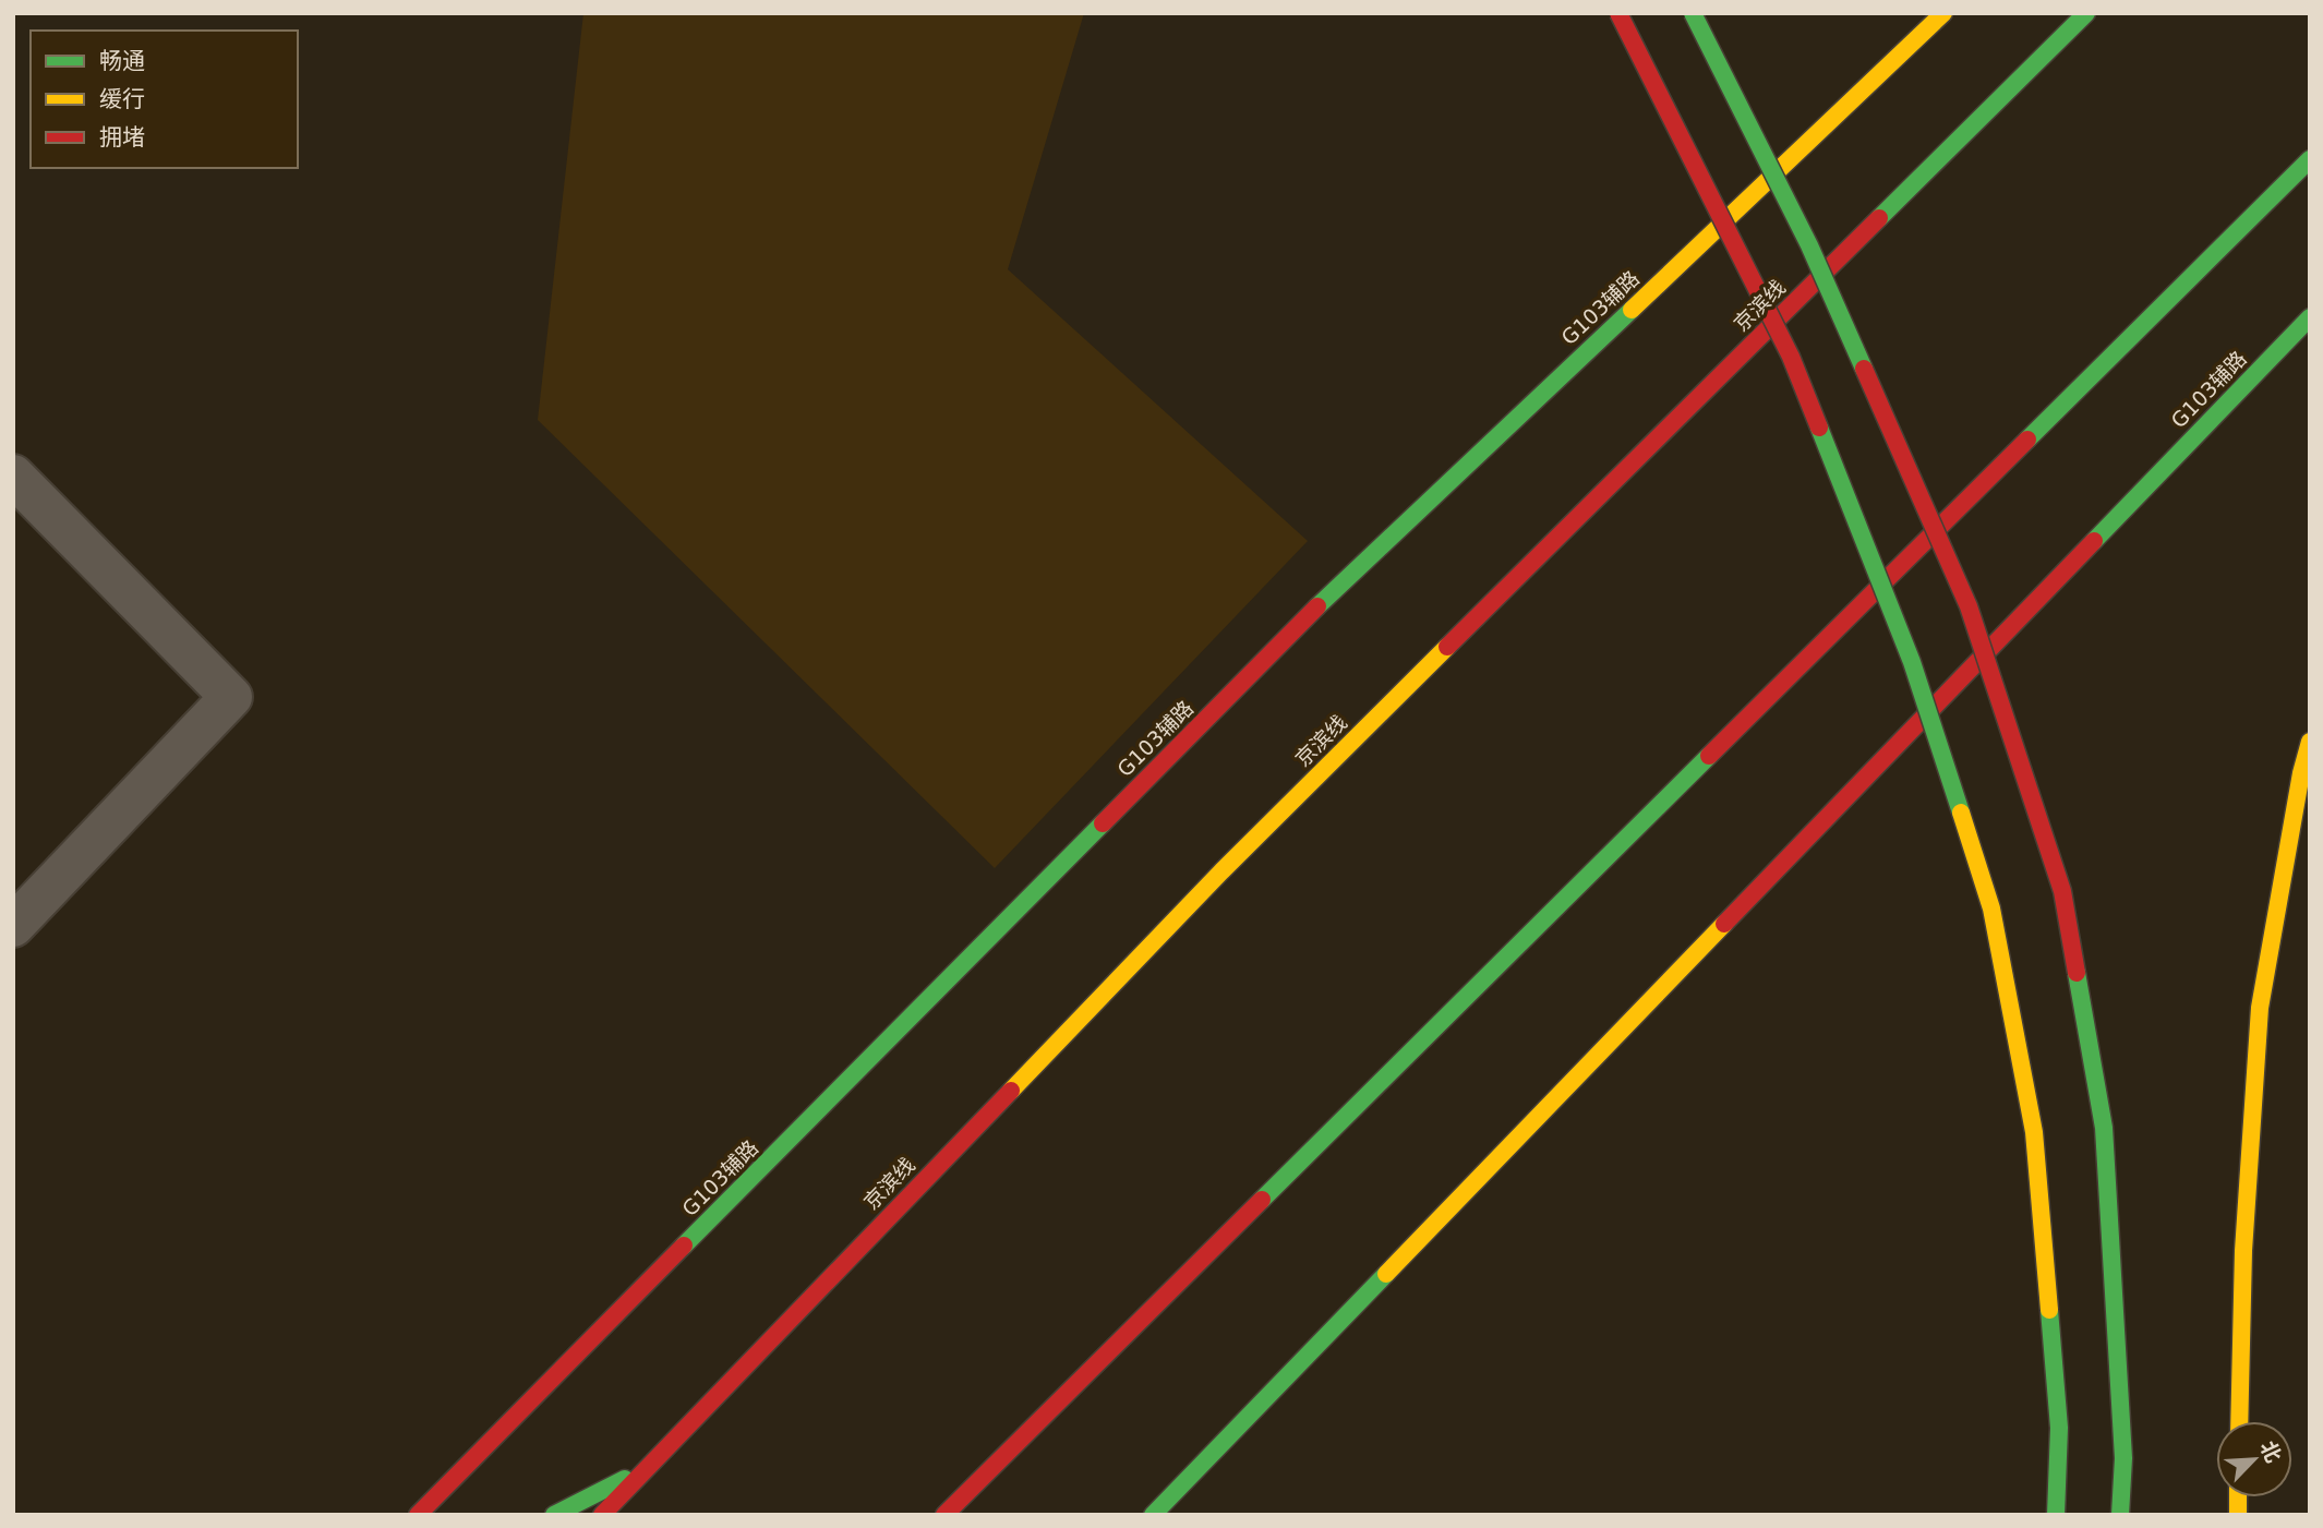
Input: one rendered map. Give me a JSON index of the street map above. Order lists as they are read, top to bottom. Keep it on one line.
{"streets":{"main road":["京滨线","G103辅路"]},"legend":["畅通","缓行","拥堵"],"north":"top right"}
